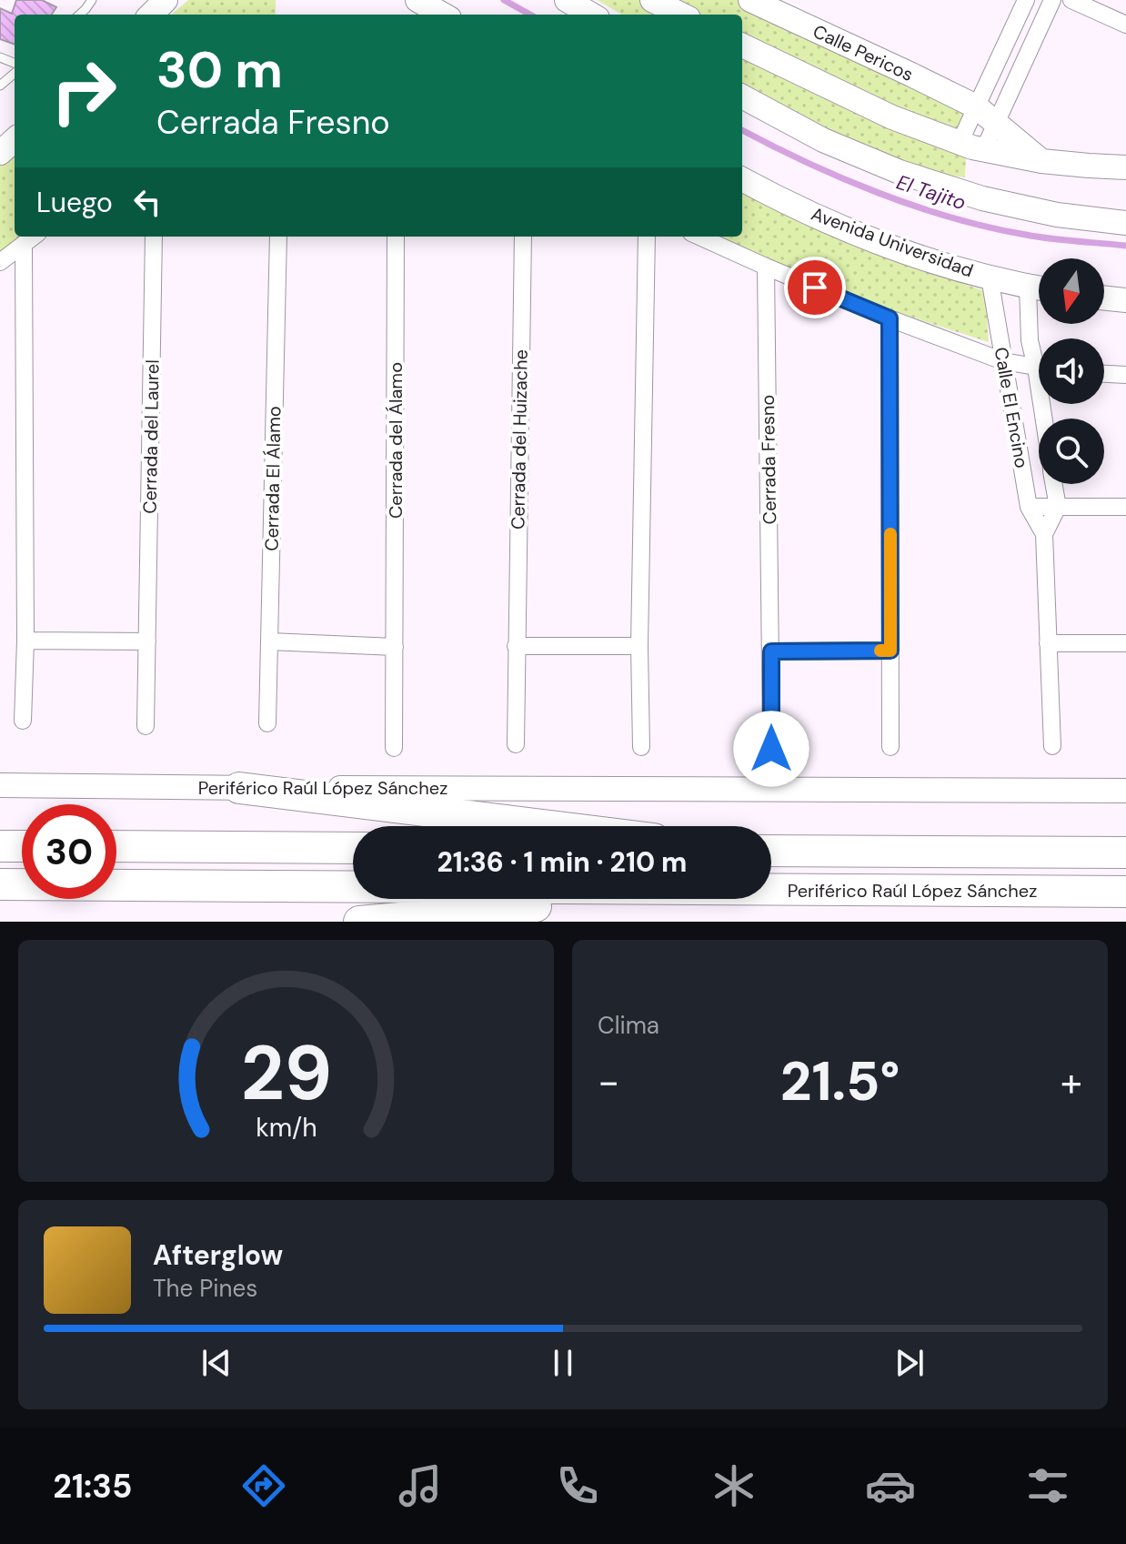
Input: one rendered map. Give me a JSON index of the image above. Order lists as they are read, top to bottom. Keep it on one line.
{"streets":{"highway":["Periférico Raúl López Sánchez"],"street":["Calle Pericos","Avenida Universidad","Calle El Encino","Cerrada del Laurel","Cerrada del Huizache","Cerrada del Álamo","Cerrada Fresno","Cerrada El Álamo"]},"crossings":[["Avenida Universidad","Calle El Encino"]],"water":["El Tajito"],"north":"bottom","page":{"turn":["30 m","Cerrada Fresno"],"then":"Luego","limit":"30","trip":"21:36 · 1 min · 210 m","tile":"Clima","heat":["−","21.5°","+"],"song":["Afterglow","The Pines"],"tabs":"21:35","gauge":["29","km/h"]}}
